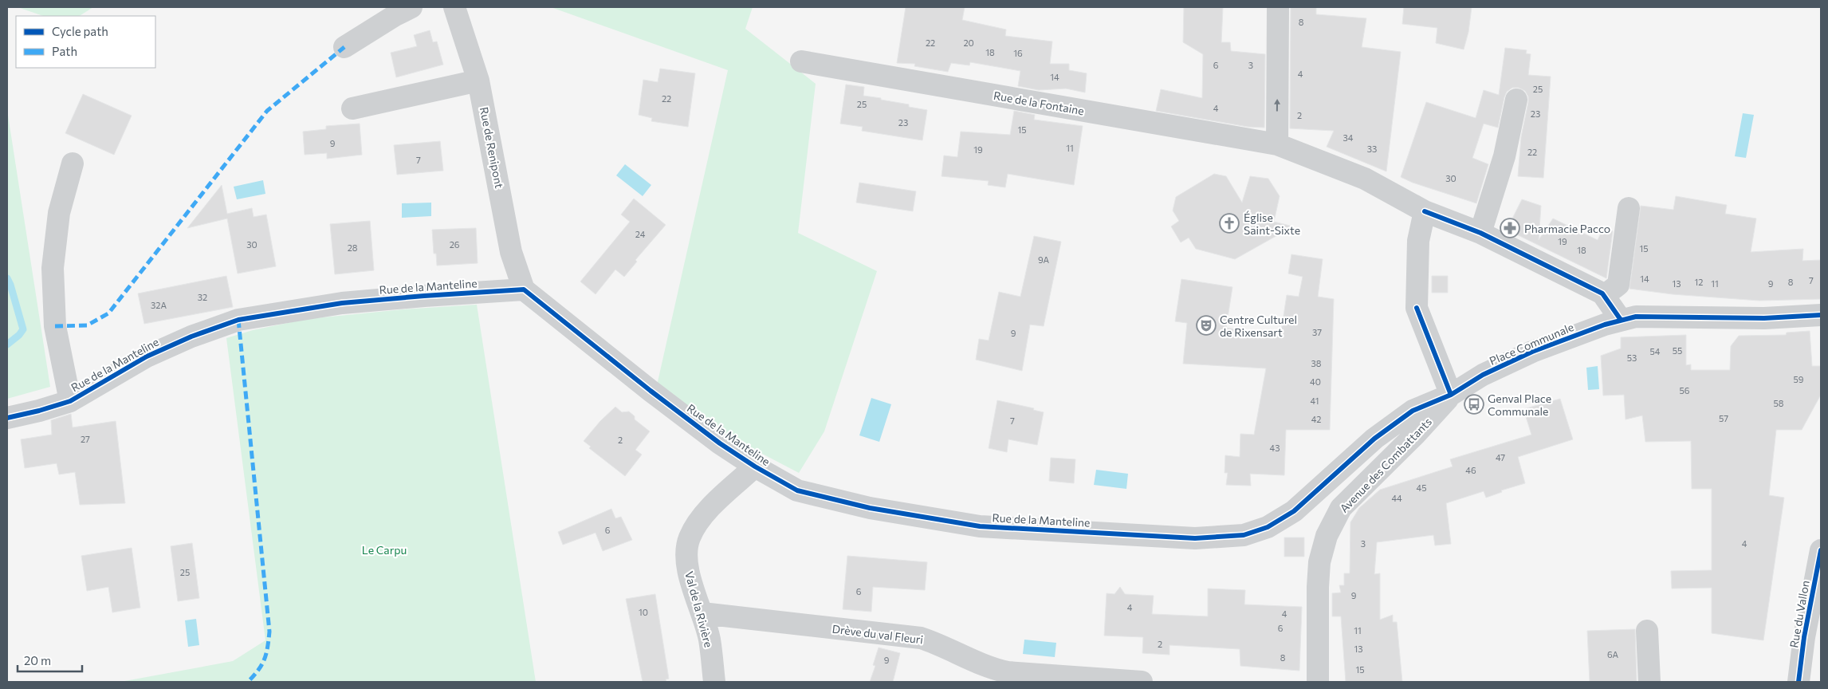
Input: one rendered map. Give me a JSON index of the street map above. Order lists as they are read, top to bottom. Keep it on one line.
{"streets":{"street":["Rue de la Fontaine","Rue de Renipont","Rue de la Manteline","Place Communale","Avenue des Combattants","Val de la Rivière","Rue du Vallon","Drève du val Fleuri"]},"crossings":[["Rue de Renipont","Rue de la Manteline"],["Rue de la Manteline","Place Communale"],["Rue de la Manteline","Avenue des Combattants"],["Rue de la Manteline","Val de la Rivière"],["Place Communale","Avenue des Combattants"],["Val de la Rivière","Drève du val Fleuri"]],"parks":["Le Carpu"],"places":{"church":["Église Saint-Sixte"],"pharmacy":["Pharmacie Pacco"],"theatre":["Centre Culturel de Rixensart"],"bus stop":["Genval Place Communale"]},"house_numbers":["8","22","20","18","16","6","3","4","14","25","22","25","4","23","2","23","15","34","9","11","33","19","22","7","30","24","19","30","26","28","15","18","9A","14","7","12","8","13","11","9","32","32A","37","9","55","54","53","38","59","40","56","41","58","57","42","7","27","2","43","47","46","45","44","6","3","4","25","6","9","4","10","4","6","11","2","13","6A","8","9","15"],"legend":["Cycle path","Path"],"scale_bar":"20 m"}
